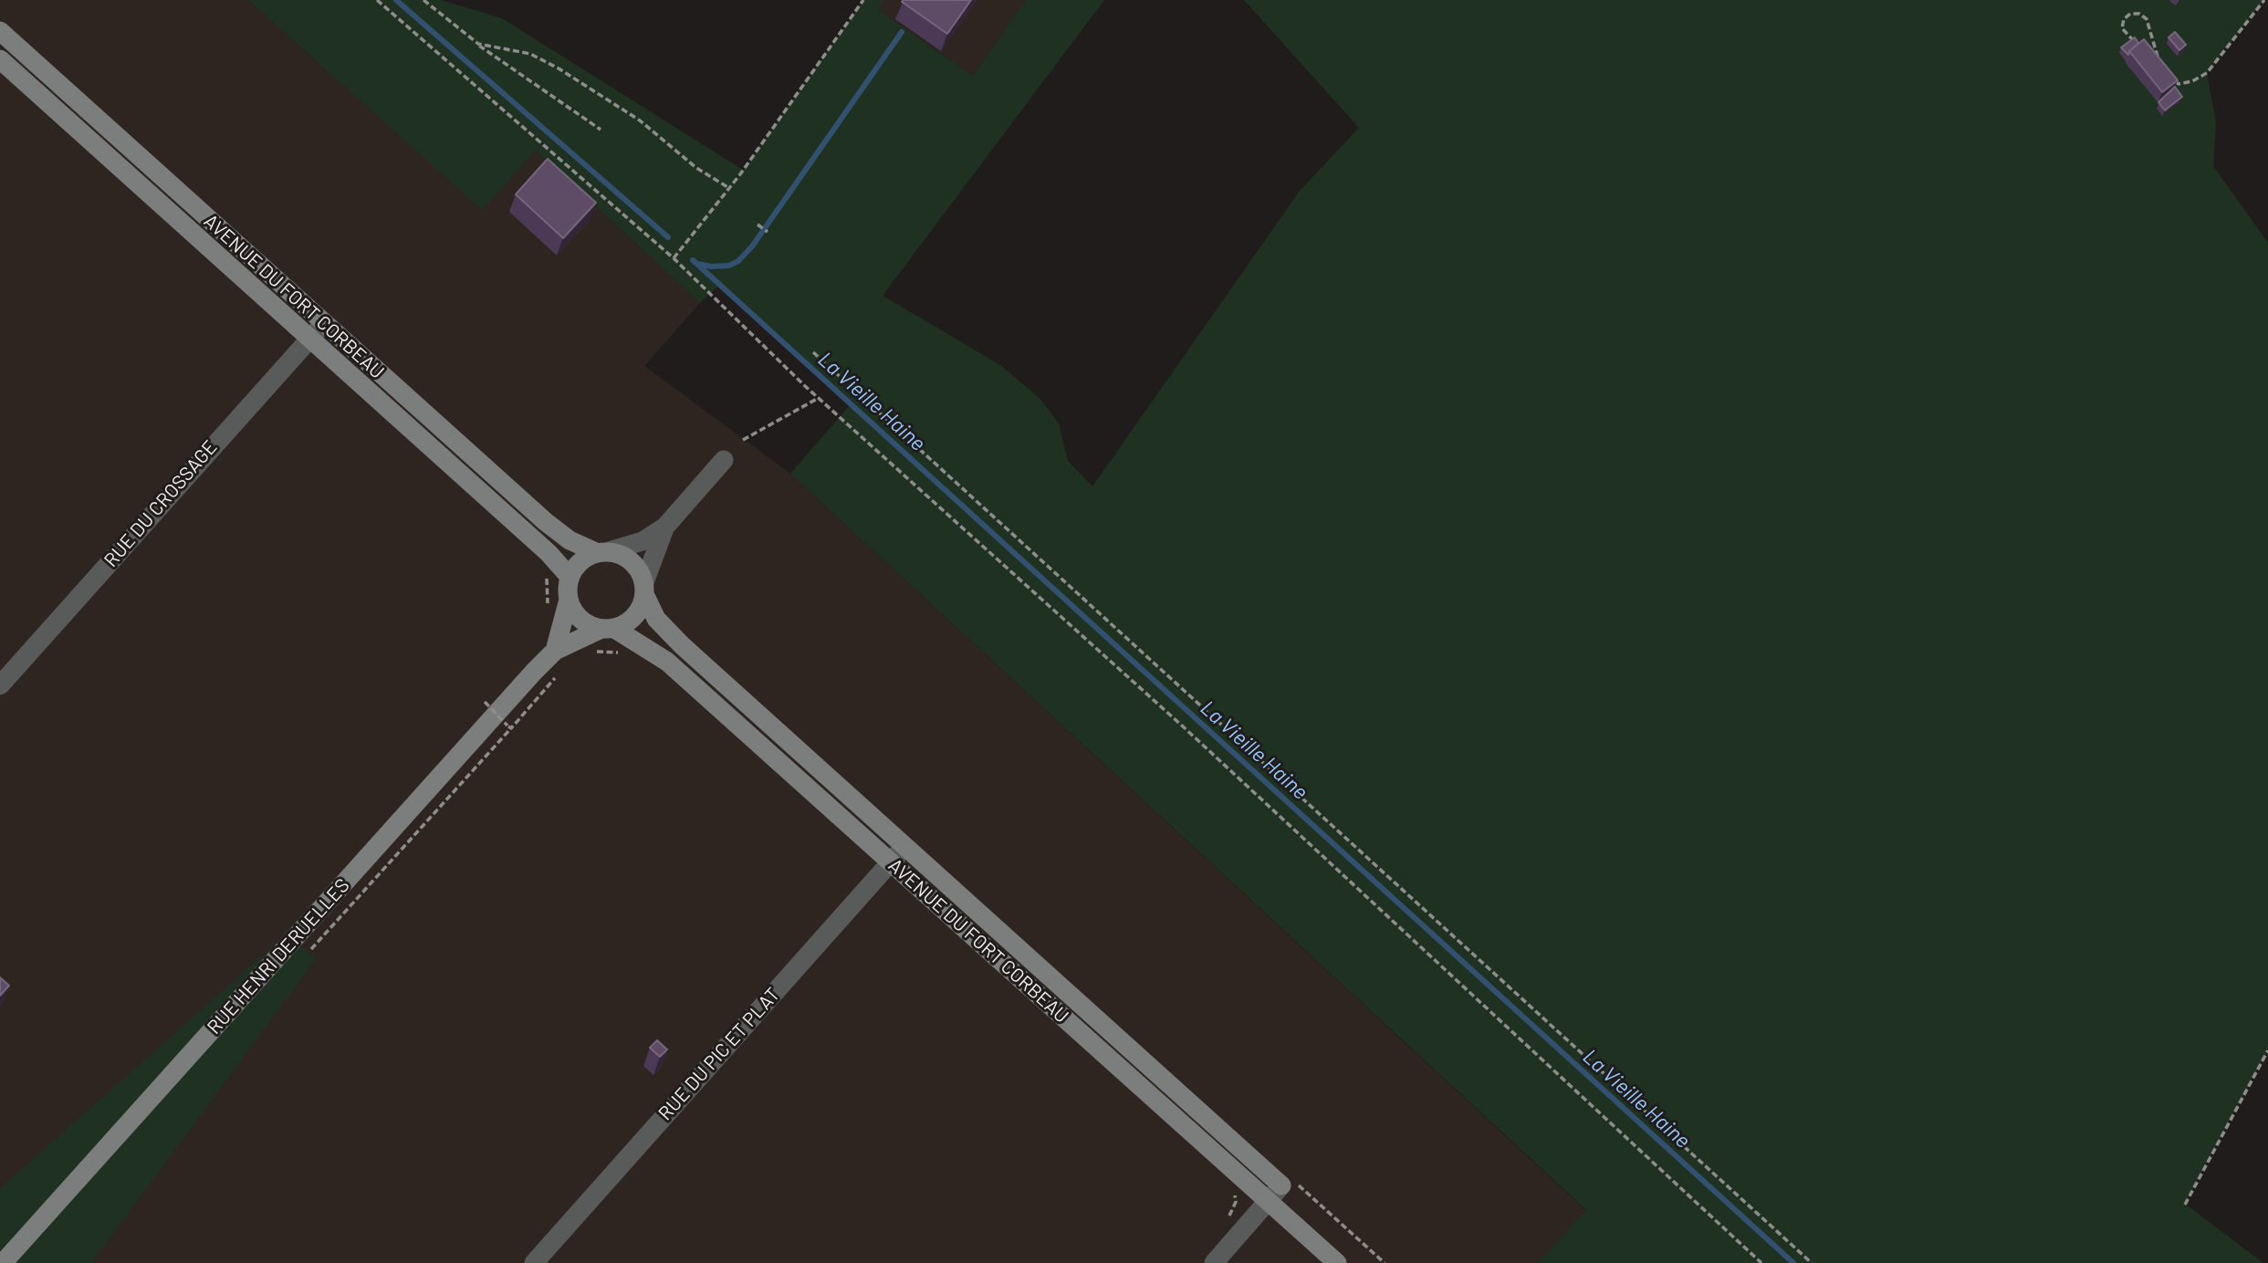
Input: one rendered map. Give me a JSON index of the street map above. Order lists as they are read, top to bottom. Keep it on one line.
{"streets":{"street":["AVENUE DU FORT CORBEAU","RUE DU CROSSAGE","RUE HENRI DERUELLES","RUE DU PIC ET PLAT"]},"crossings":[["AVENUE DU FORT CORBEAU","RUE DU CROSSAGE"],["AVENUE DU FORT CORBEAU","RUE HENRI DERUELLES"],["AVENUE DU FORT CORBEAU","RUE DU PIC ET PLAT"]],"water":["La Vieille Haine"]}
